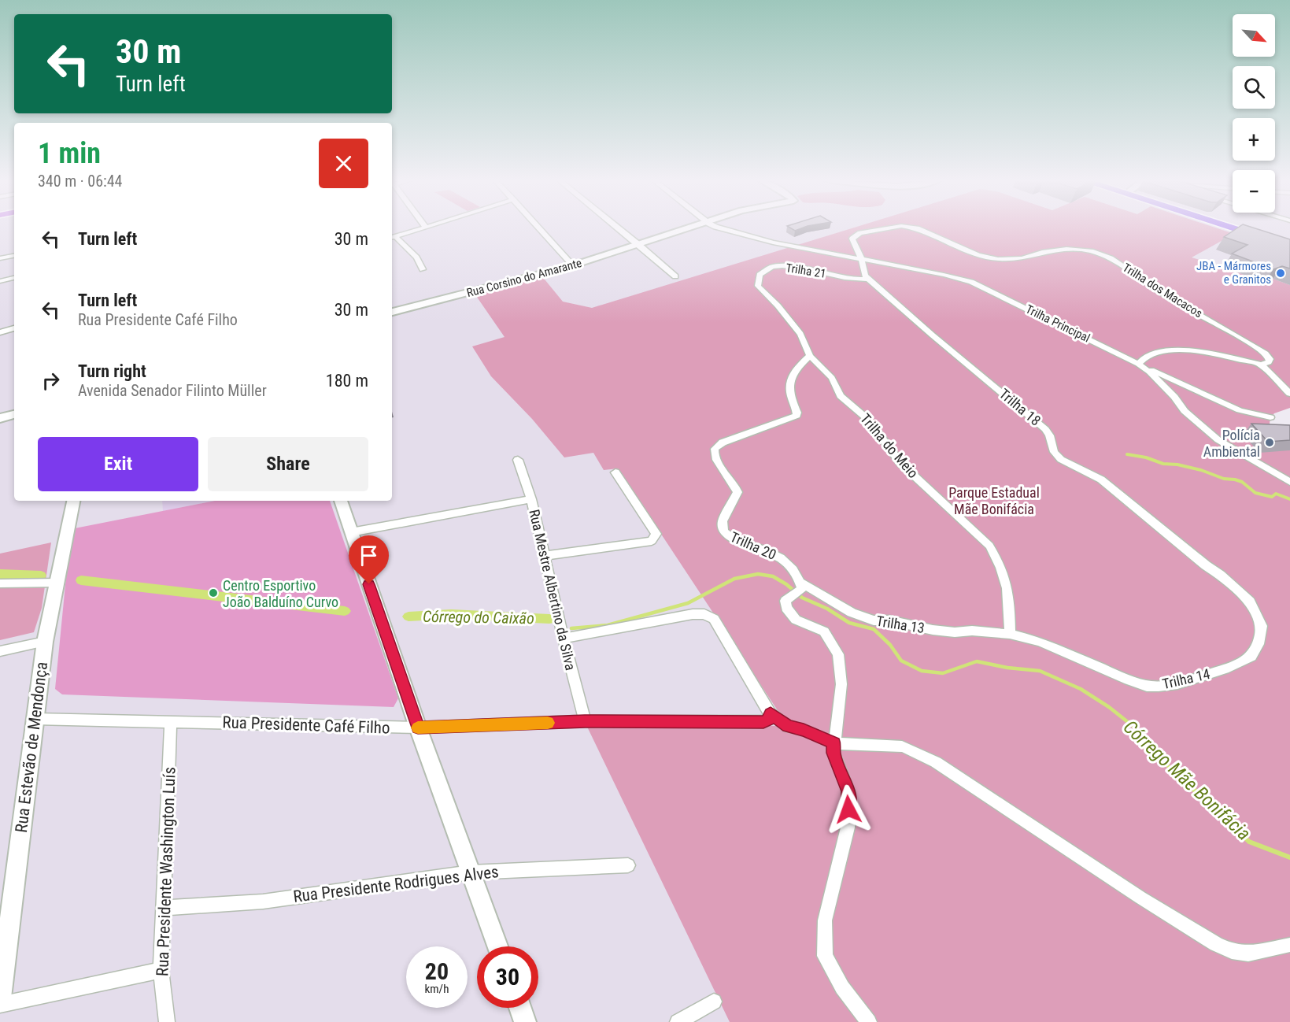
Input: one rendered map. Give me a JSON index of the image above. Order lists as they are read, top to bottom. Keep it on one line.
{"streets":{"street":["Trilha 21","Rua Corsino do Amarante","Trilha dos Macacos","Trilha Principal","Trilha 18","Trilha do Meio","Trilha 20","Rua Mestre Albertino da Silva","Trilha 13","Trilha 14","Rua Presidente Café Filho","Rua Estevão de Mendonça","Rua Presidente Washington Luís","Rua Presidente Rodrigues Alves"]},"crossings":[["Trilha 21","Trilha 18"],["Trilha 21","Trilha do Meio"],["Trilha 21","Trilha 20"],["Trilha dos Macacos","Trilha Principal"],["Trilha dos Macacos","Trilha 18"],["Trilha Principal","Trilha 18"],["Trilha 18","Trilha 14"],["Trilha do Meio","Trilha 20"],["Trilha do Meio","Trilha 13"],["Trilha do Meio","Trilha 14"],["Trilha 20","Trilha 13"],["Rua Mestre Albertino da Silva","Rua Presidente Café Filho"],["Trilha 13","Trilha 14"],["Rua Presidente Café Filho","Rua Estevão de Mendonça"],["Rua Presidente Café Filho","Rua Presidente Washington Luís"],["Rua Presidente Washington Luís","Rua Presidente Rodrigues Alves"]],"water":["Córrego do Caixão","Córrego Mãe Bonifácia"],"parks":["Parque Estadual Mãe Bonifácia"],"places":["JBA - Mármores e Granitos","Polícia Ambiental","Centro Esportivo João Balduíno Curvo"],"north":"bottom right","page":{"map_buttons":["+","−"],"turn":["30 m","Turn left"],"heading":["1 min","340 m · 06:44"],"list":[{"name":"Turn left","value":"30 m"},{"name":"Turn left","note":"Rua Presidente Café Filho","value":"30 m"},{"name":"Turn right","note":"Avenida Senador Filinto Müller","value":"180 m"}],"buttons":["Exit","Share"],"speed":"20 km/h","limit":"30"}}
